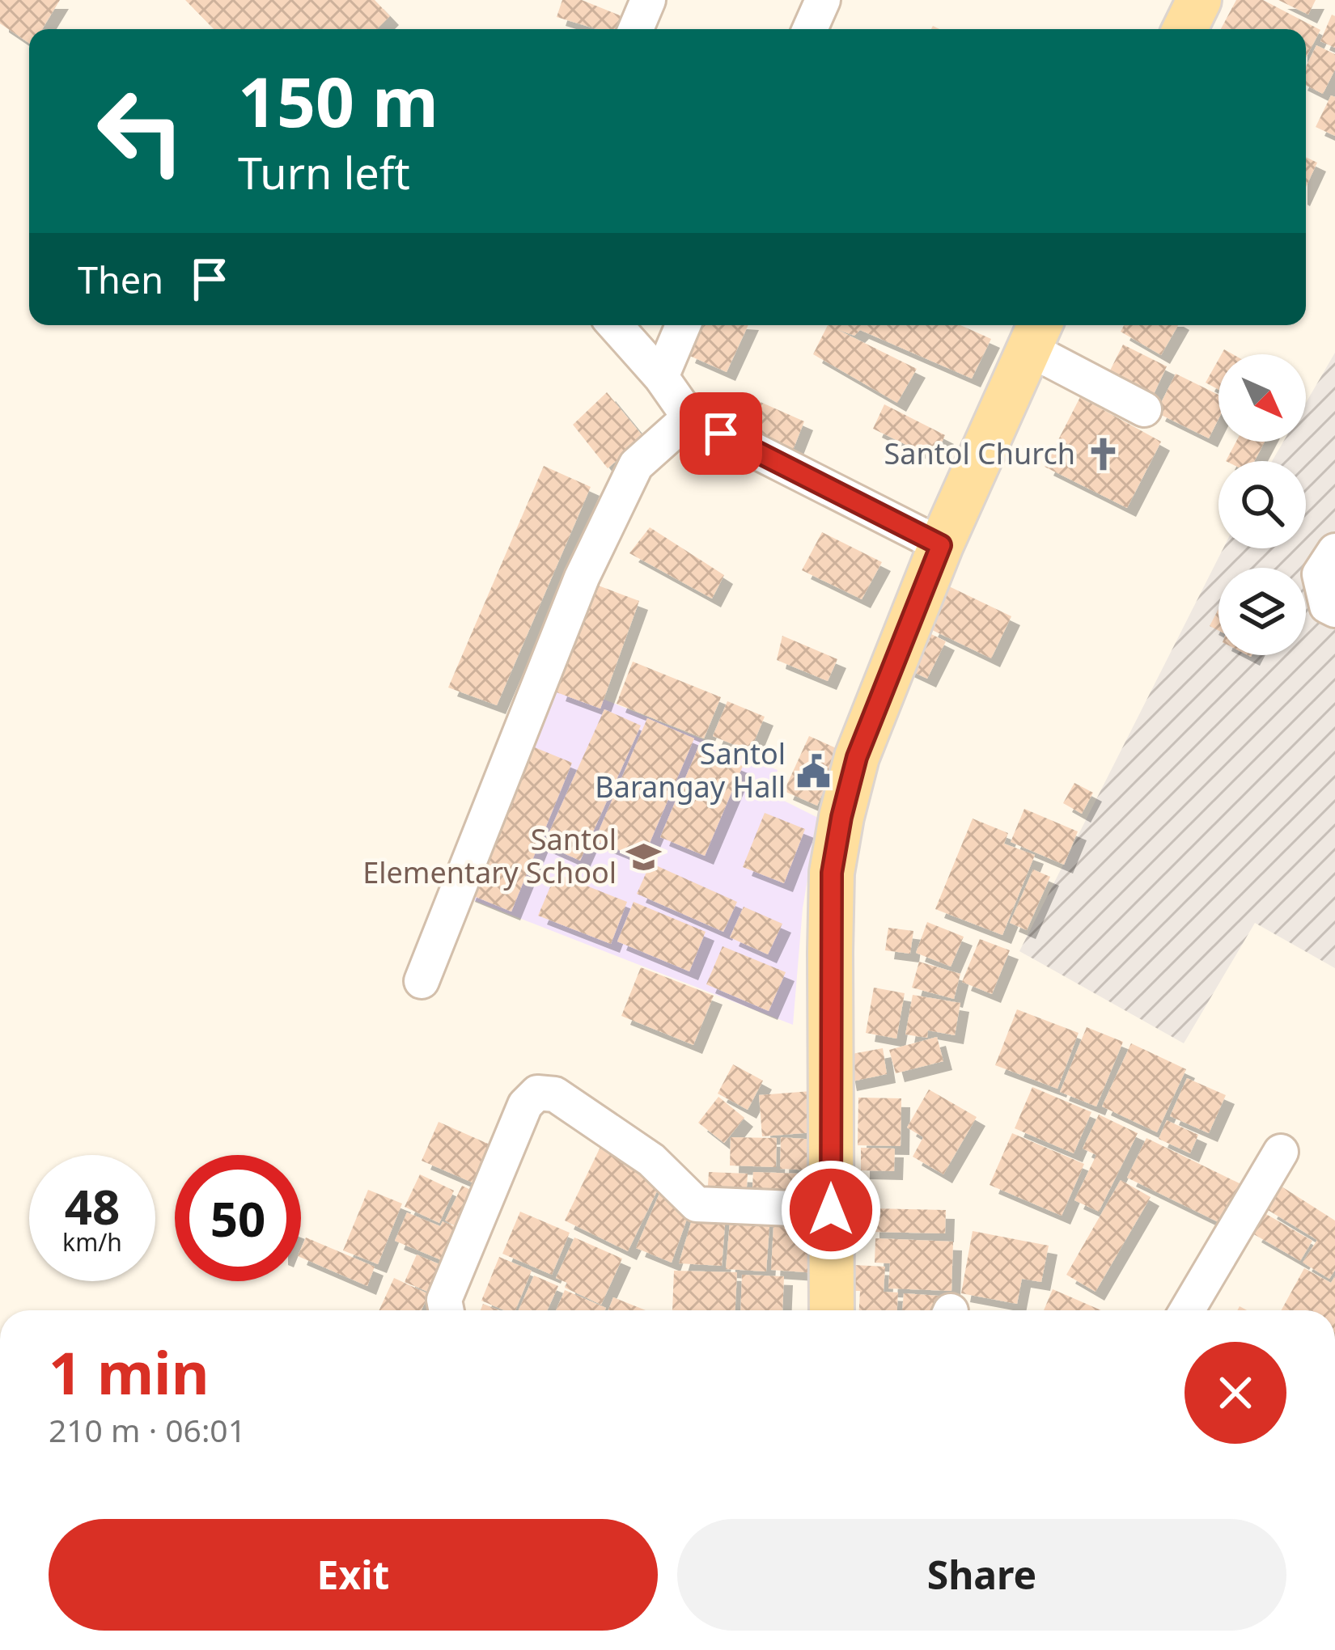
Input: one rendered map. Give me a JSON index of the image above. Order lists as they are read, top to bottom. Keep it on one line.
{"places":{"church":["Santol Church"],"public building":["Santol Barangay Hall"],"school or university":["Santol Elementary School"]},"north":"bottom right","page":{"turn":["150 m","Turn left"],"then":"Then","speed":"48 km/h","limit":"50","heading":["1 min","210 m · 06:01"],"buttons":["Exit","Share"]}}
